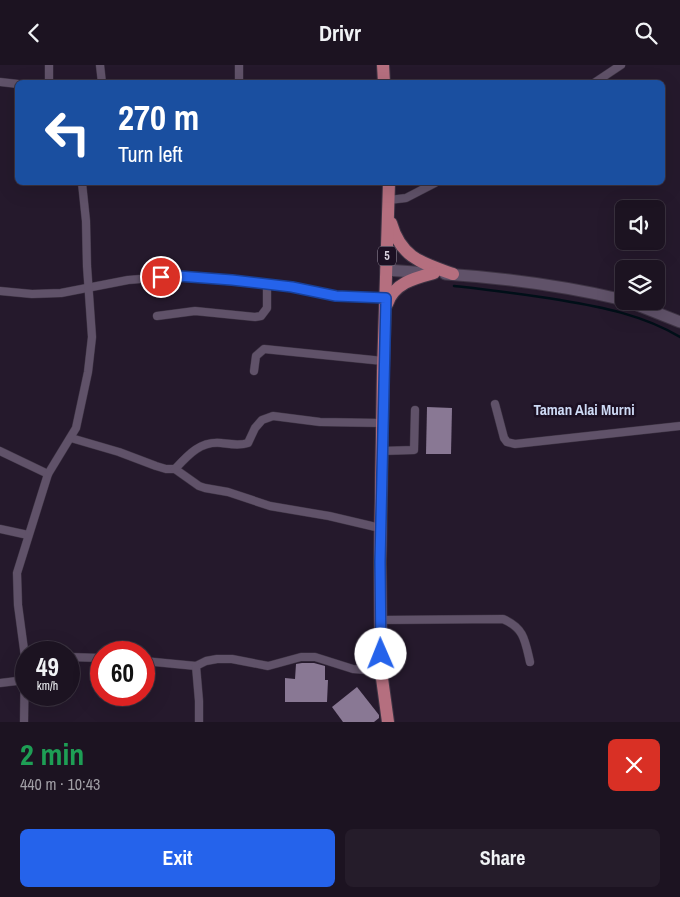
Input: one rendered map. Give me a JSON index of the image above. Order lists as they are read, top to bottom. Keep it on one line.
{"streets":{"main road":["5"]},"districts":["Taman Alai Murni"],"page":{"header":"Drivr","turn":["270 m","Turn left"],"speed":"49 km/h","limit":"60","heading":["2 min","440 m · 10:43"],"buttons":["Exit","Share"]}}
